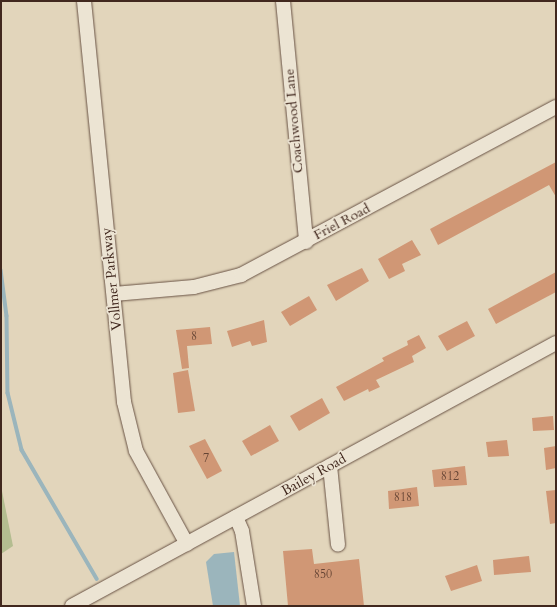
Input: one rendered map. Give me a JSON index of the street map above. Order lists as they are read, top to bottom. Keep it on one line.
{"streets":{"street":["Coachwood Lane","Friel Road","Vollmer Parkway","Bailey Road"]},"crossings":[["Coachwood Lane","Friel Road"],["Friel Road","Vollmer Parkway"],["Vollmer Parkway","Bailey Road"]],"house_numbers":["8","7","812","818","850"]}
